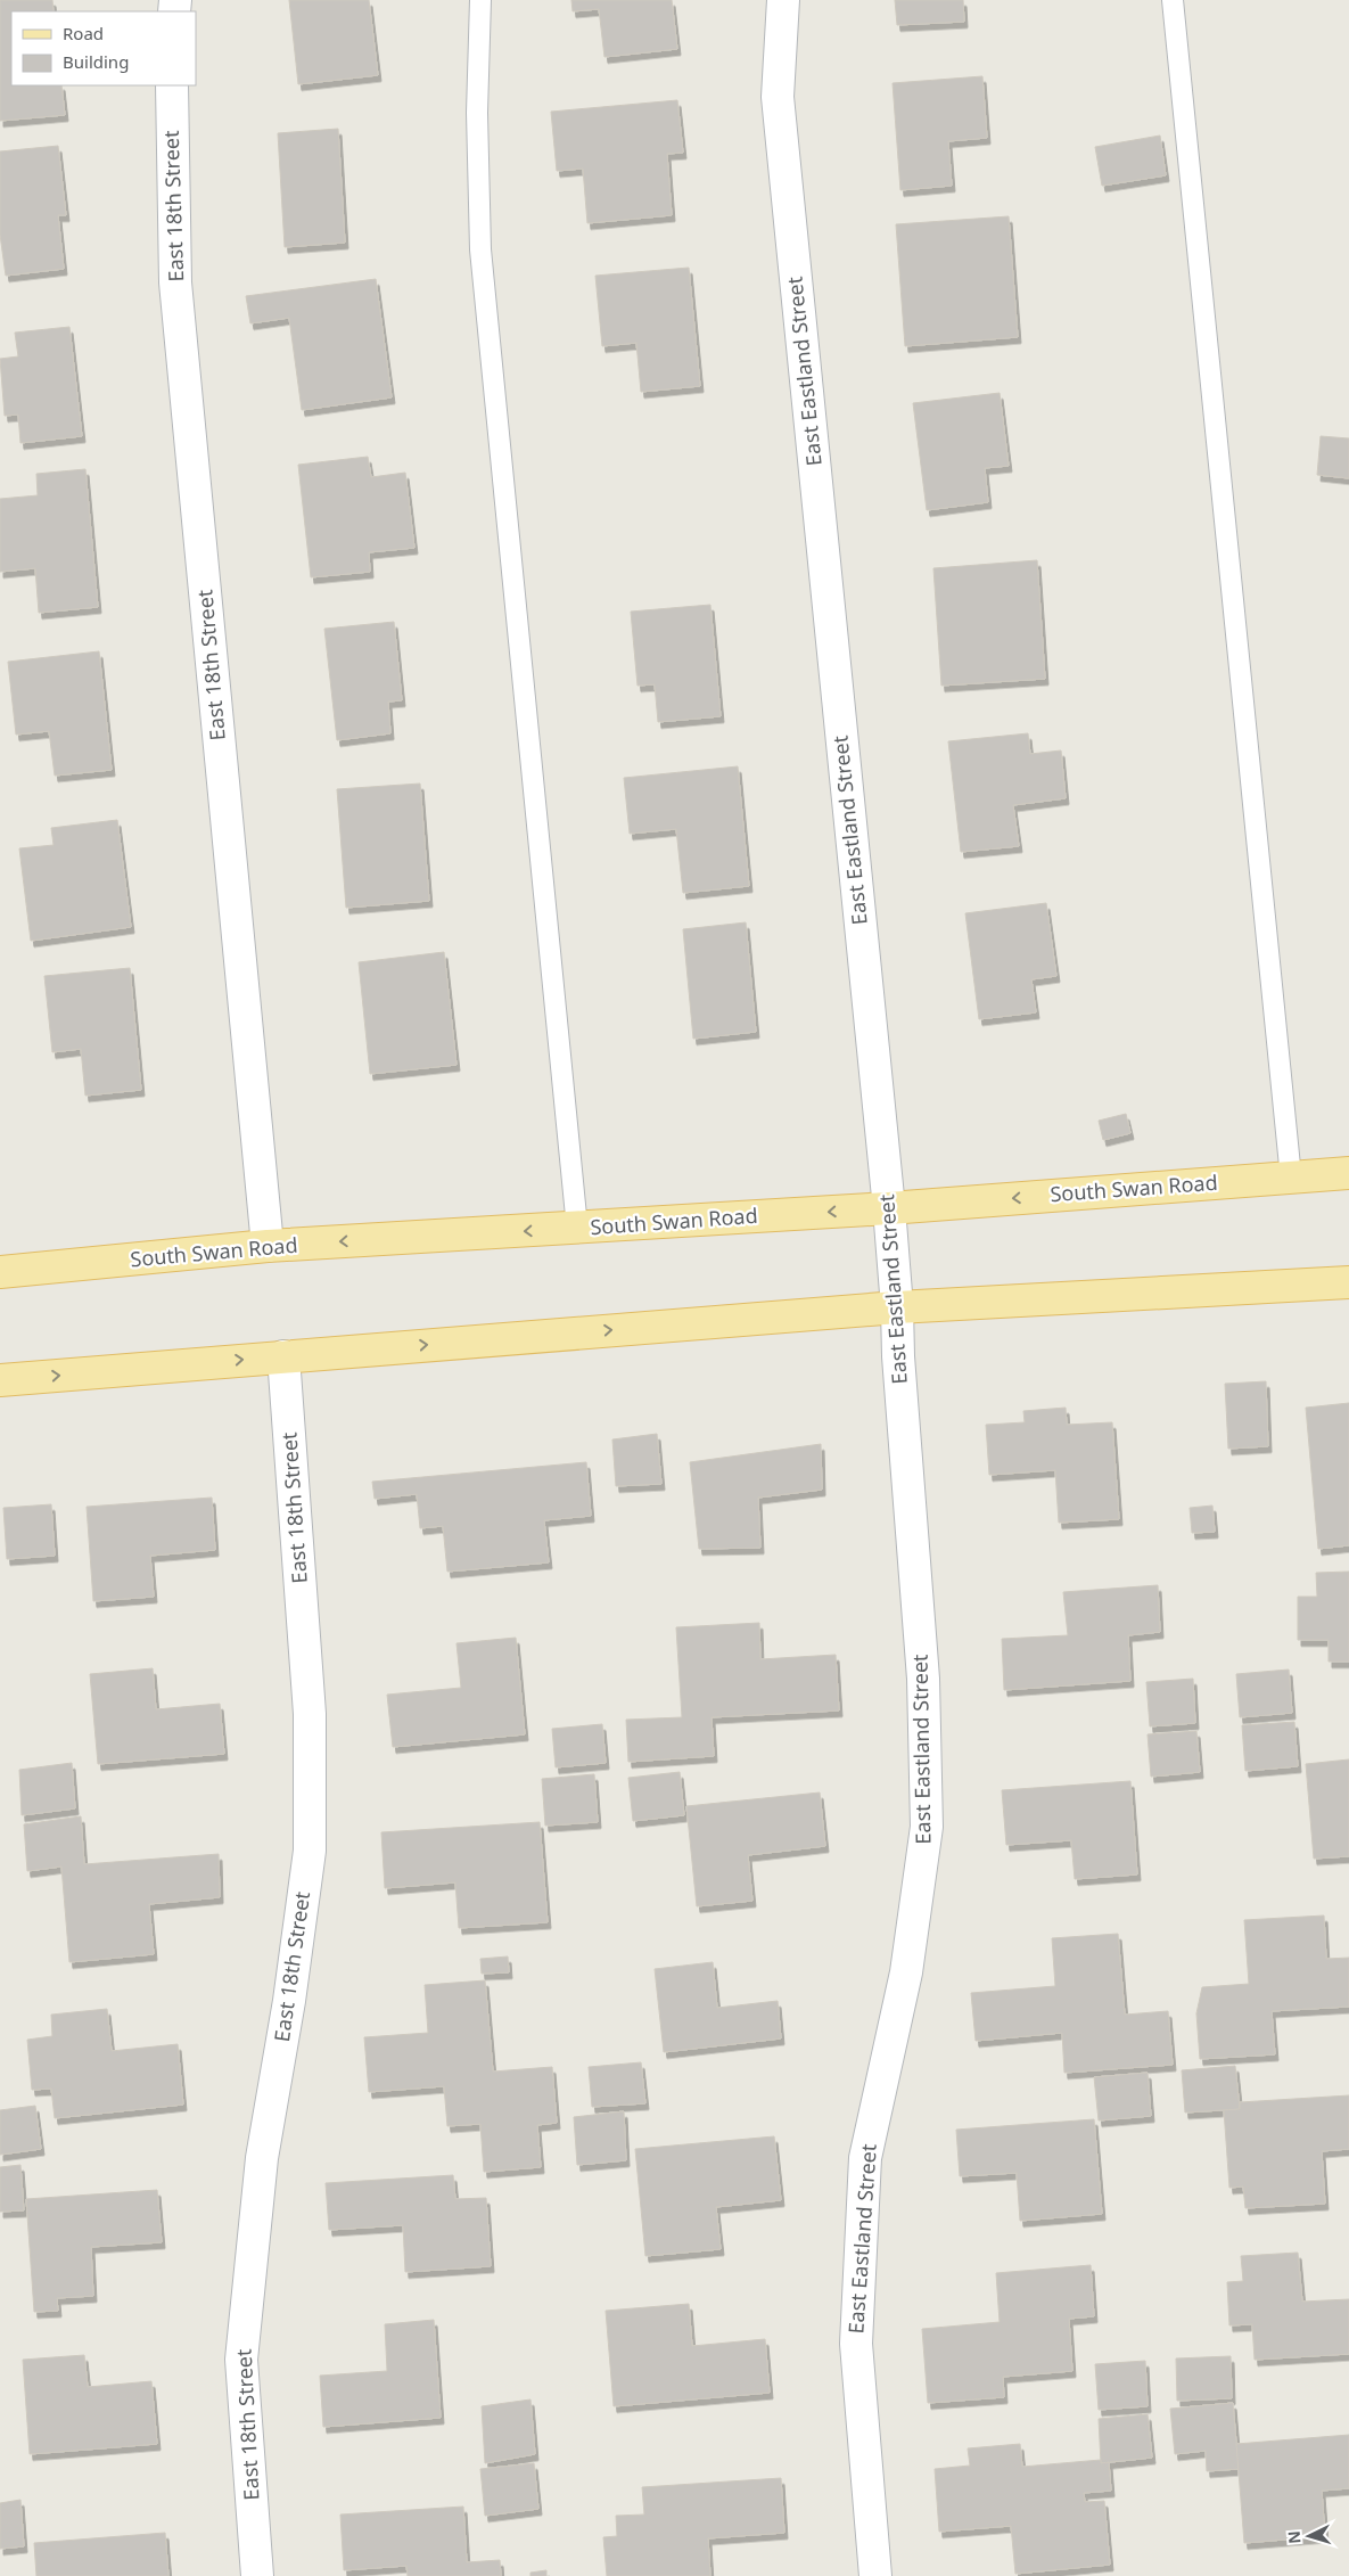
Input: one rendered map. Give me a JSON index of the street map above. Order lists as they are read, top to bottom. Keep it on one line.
{"streets":{"main road":["South Swan Road"],"street":["East 18th Street","East Eastland Street"]},"crossings":[["East 18th Street","South Swan Road"],["East Eastland Street","South Swan Road"]],"legend":["Road","Building"],"north":"left"}
